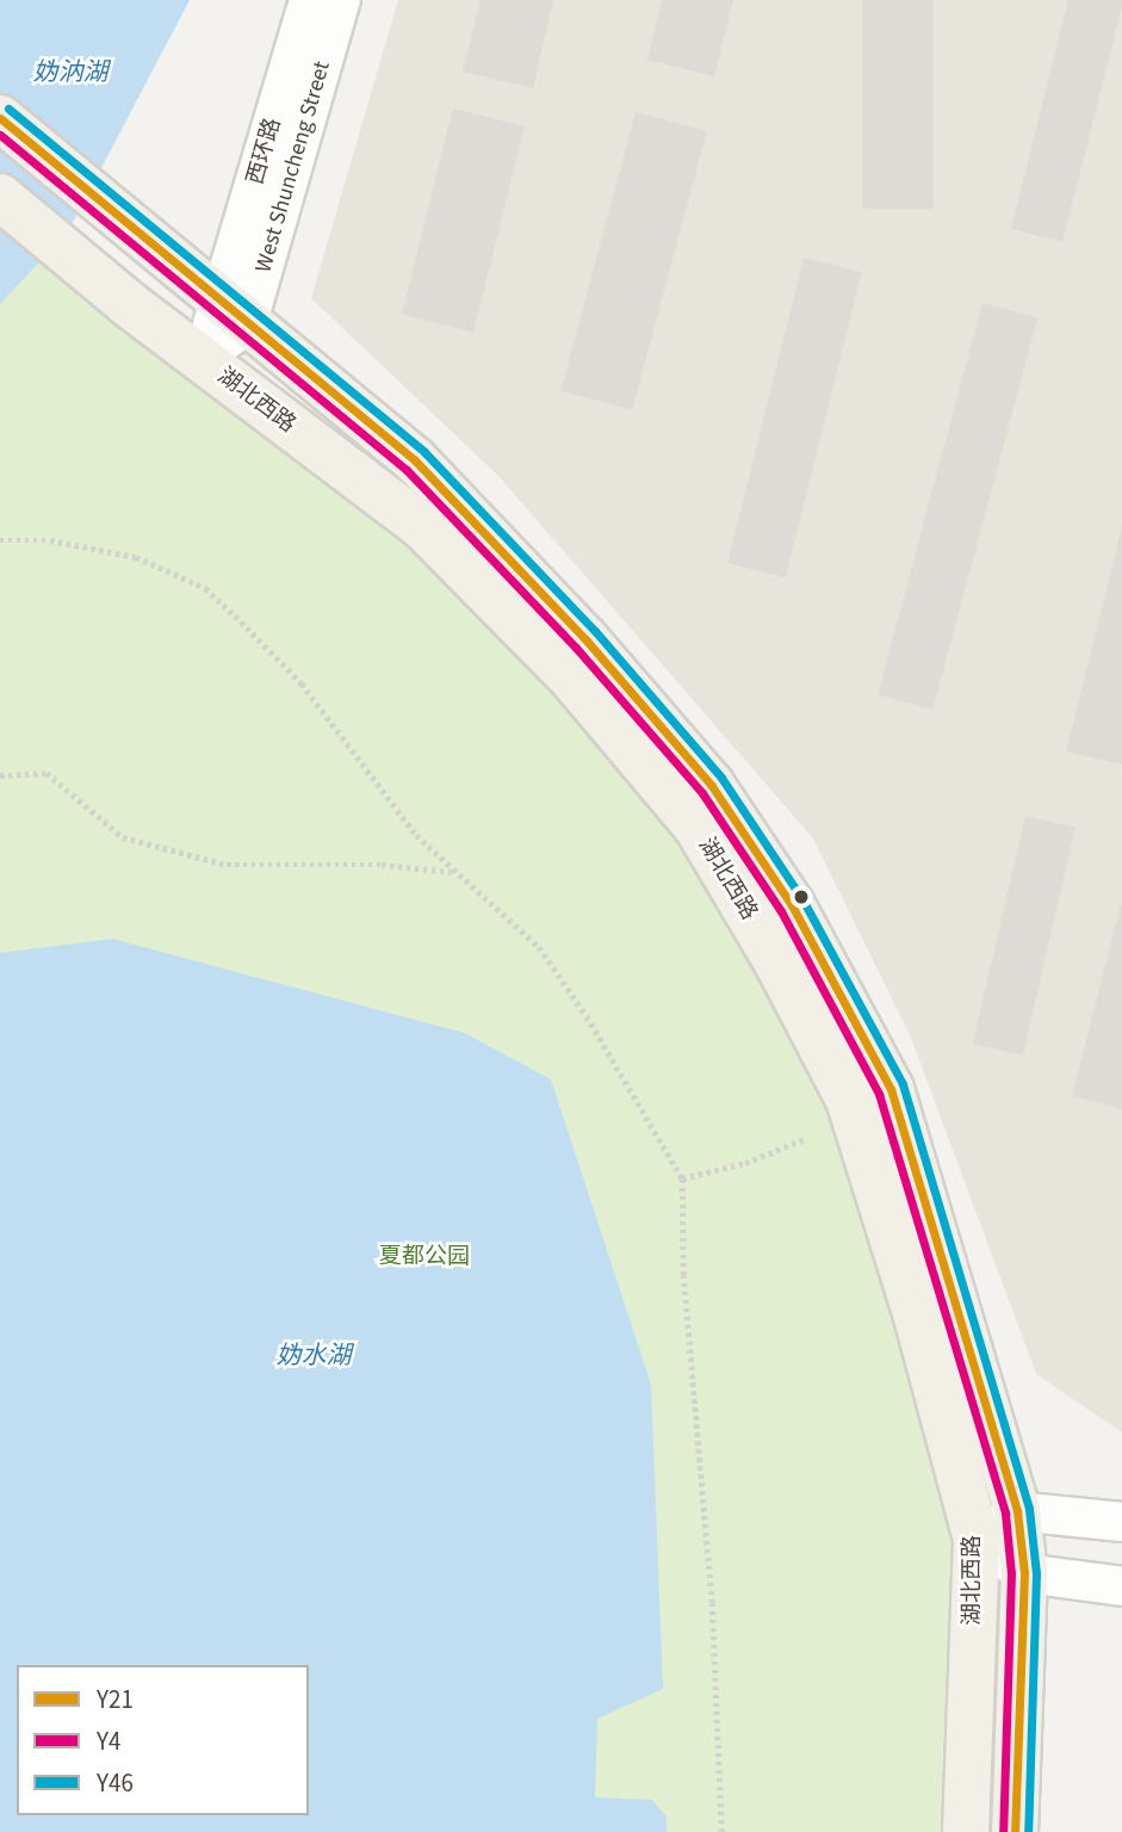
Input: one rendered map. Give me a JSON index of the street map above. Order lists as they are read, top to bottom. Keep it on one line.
{"streets":{"main road":["湖北西路"],"street":["西环路","West Shuncheng Street"]},"crossings":[["西环路","West Shuncheng Street"],["西环路","湖北西路"],["West Shuncheng Street","湖北西路"]],"water":["妫汭湖","妫水湖"],"parks":["夏都公园"],"lines":["transit line Y46","transit line Y21","transit line Y4"],"legend":["Y21","Y4","Y46"]}
